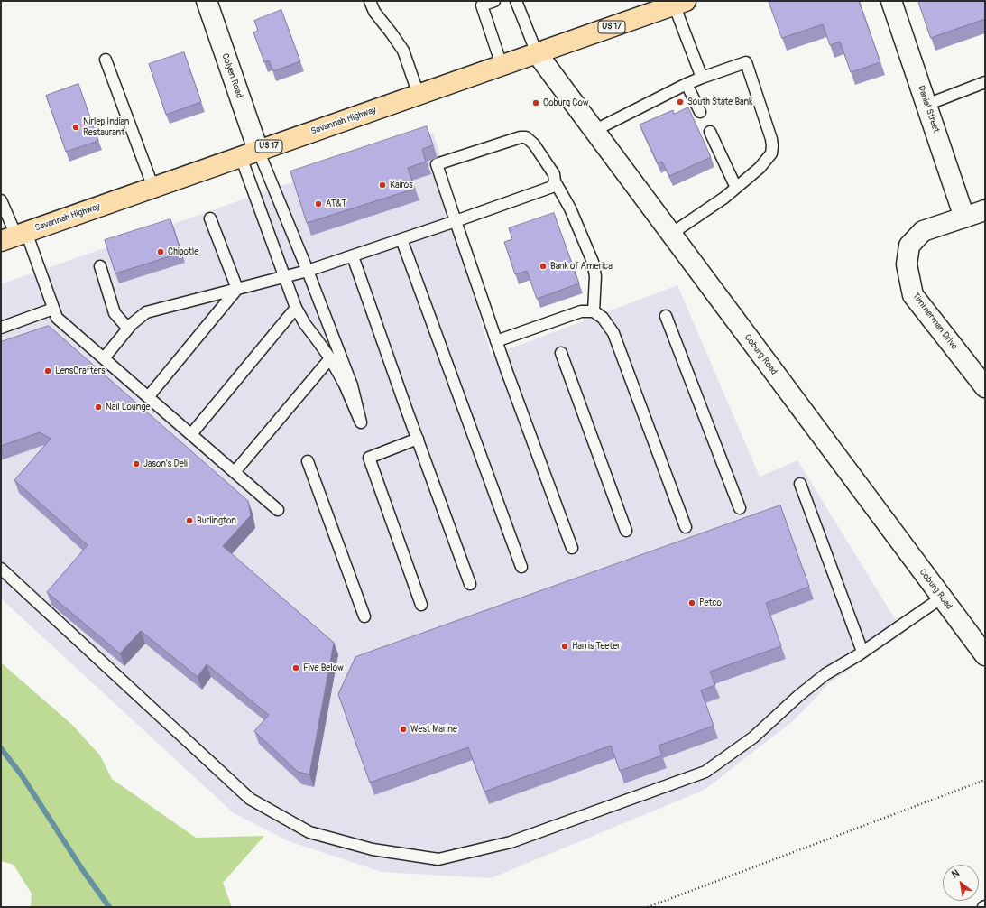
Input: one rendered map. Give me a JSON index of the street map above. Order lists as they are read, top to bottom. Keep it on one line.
{"streets":{"highway":["US 17","Savannah Highway"],"street":["Colyen Road","Daniel Street","Timmerman Drive","Coburg Road"]},"crossings":[["Colyen Road","Savannah Highway"],["Daniel Street","Timmerman Drive"],["Savannah Highway","Coburg Road"]],"places":["South State Bank","Coburg Cow","Nirlep Indian Restaurant","Kairos","AT&T","Chipotle","Bank of America","LensCrafters","Nail Lounge","Jason's Deli","Burlington","Petco","Harris Teeter","Five Below","West Marine"],"north":"top left"}
